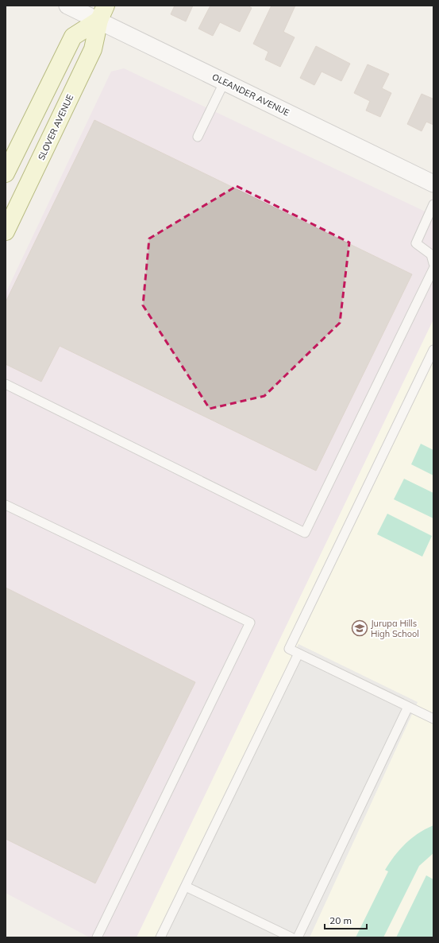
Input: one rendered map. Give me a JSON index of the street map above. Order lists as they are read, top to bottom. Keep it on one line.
{"streets":{"main road":["SLOVER AVENUE"],"street":["OLEANDER AVENUE"]},"crossings":[["OLEANDER AVENUE","SLOVER AVENUE"]],"places":{"school or university":["Jurupa Hills High School"]},"scale_bar":"20 m"}
